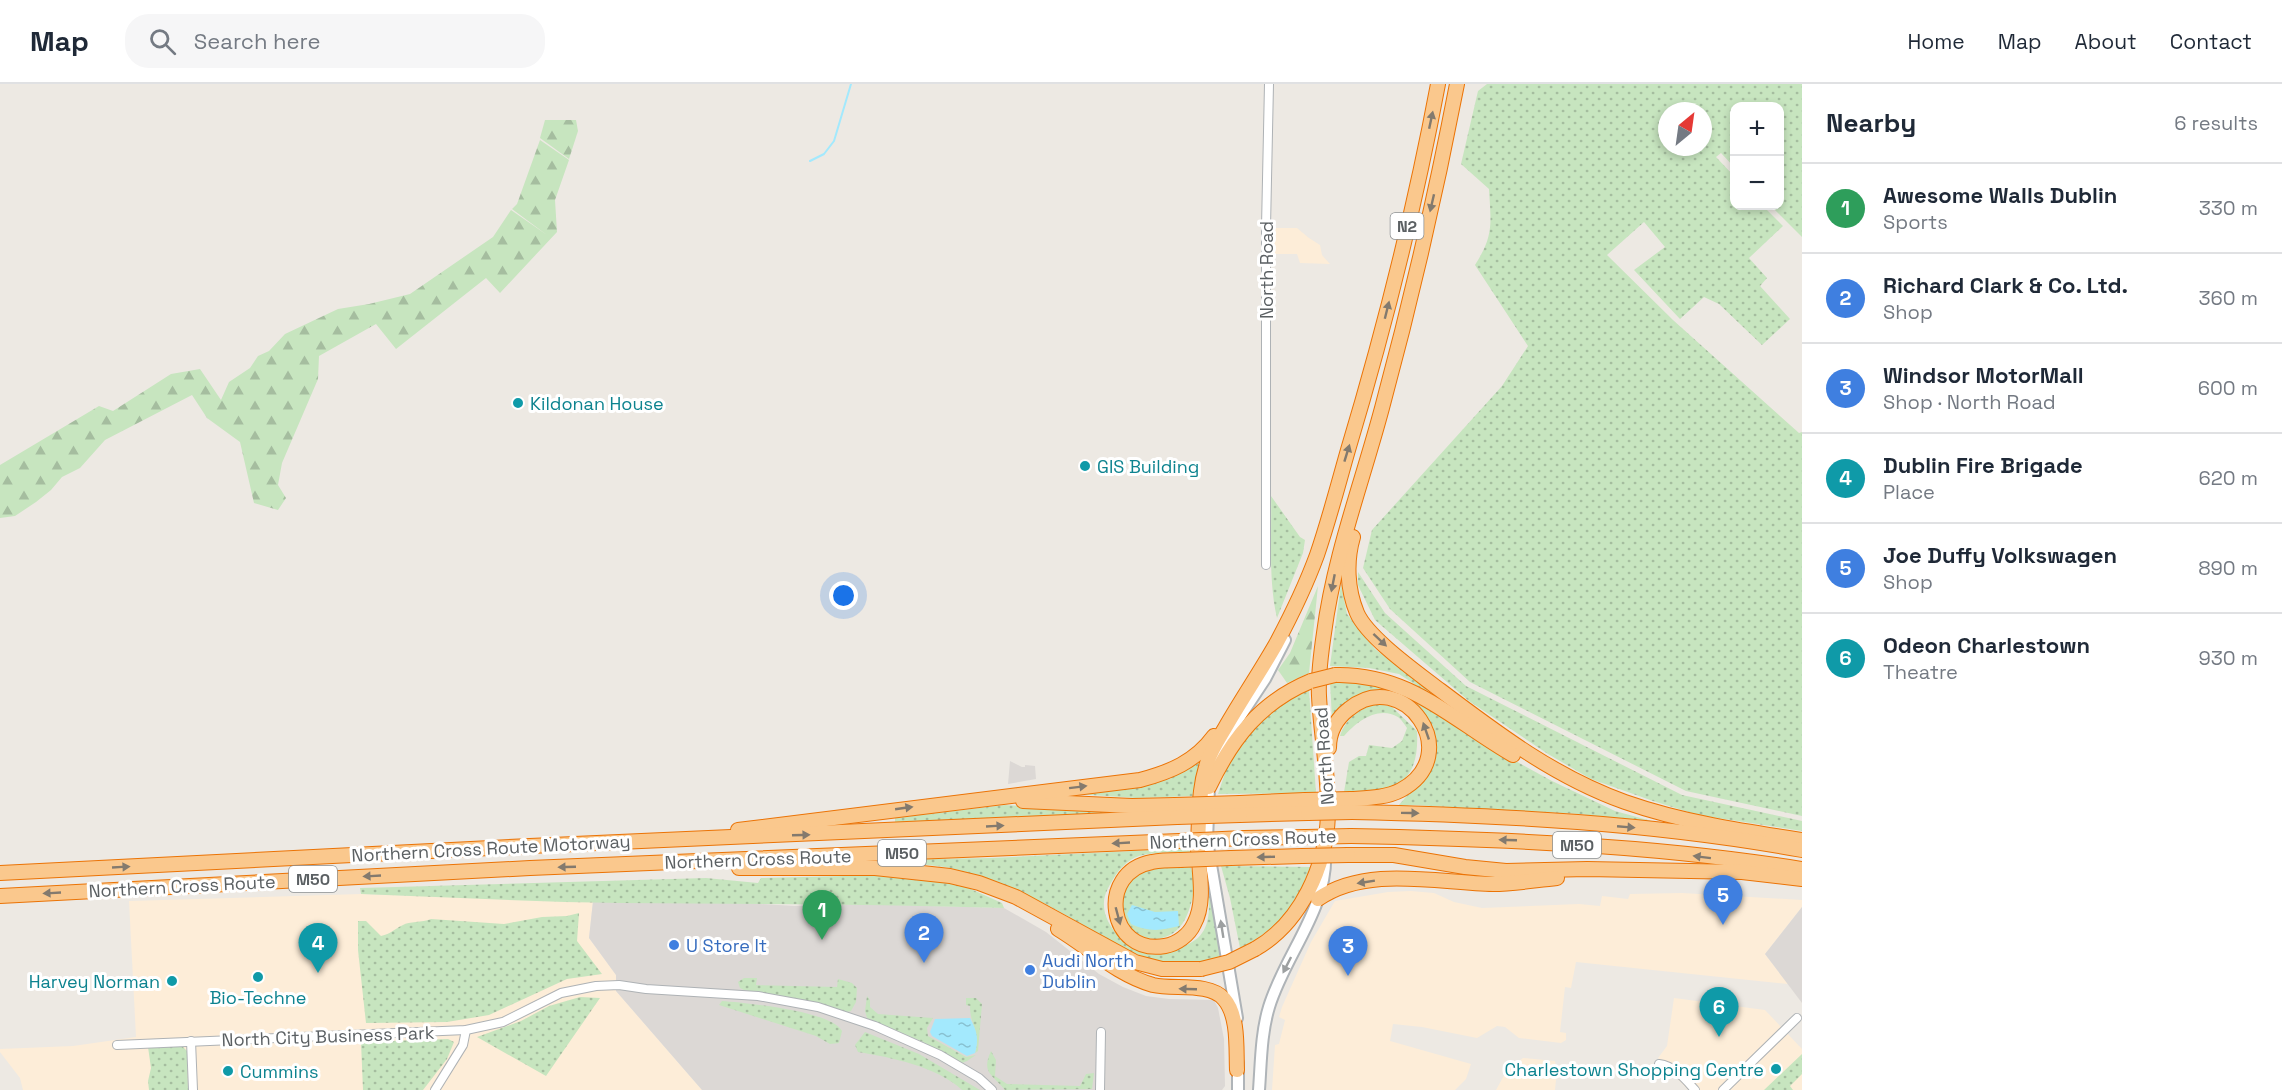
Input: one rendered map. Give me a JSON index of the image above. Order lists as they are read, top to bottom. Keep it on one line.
{"streets":{"highway":["N2","North Road","Northern Cross Route","M50","Northern Cross Route Motorway"],"street":["North City Business Park"]},"crossings":[["N2","North Road"],["North Road","M50"],["Northern Cross Route","Northern Cross Route Motorway"]],"one_way":["Northern Cross Route Motorway"],"places":["Kildonan House","GIS Building","U Store It","Audi North Dublin","Bio-Techne","Harvey Norman","Charlestown Shopping Centre","Cummins"],"north":"top right","page":{"header":"Map","search":"Search here","nav":["Home","Map","About","Contact"],"heading":["Nearby","6 results"],"map_buttons":["+","−"],"list":[{"mark":"1","name":"Awesome Walls Dublin","note":"Sports","value":"330 m"},{"mark":"2","name":"Richard Clark & Co. Ltd.","note":"Shop","value":"360 m"},{"mark":"3","name":"Windsor MotorMall","note":"Shop · North Road","value":"600 m"},{"mark":"4","name":"Dublin Fire Brigade","note":"Place","value":"620 m"},{"mark":"5","name":"Joe Duffy Volkswagen","note":"Shop","value":"890 m"},{"mark":"6","name":"Odeon Charlestown","note":"Theatre","value":"930 m"}],"pins":["5","1","2","4","3","6"]}}
